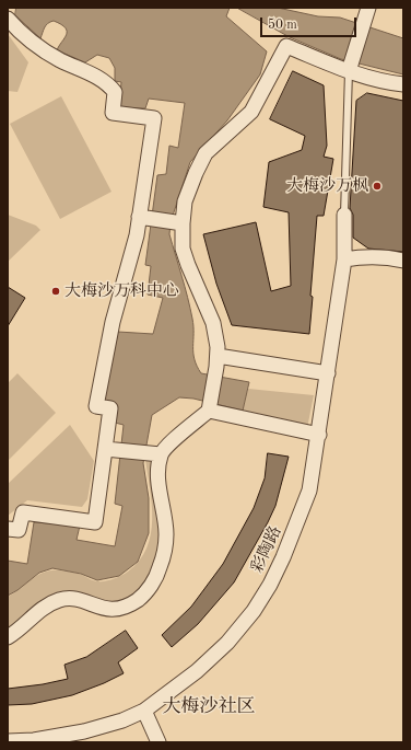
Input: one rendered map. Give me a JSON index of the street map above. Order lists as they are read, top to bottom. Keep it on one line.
{"streets":{"street":["彩陶路"]},"districts":["大梅沙社区"],"places":["大梅沙万枫","大梅沙万科中心"],"scale_bar":"50 m"}
